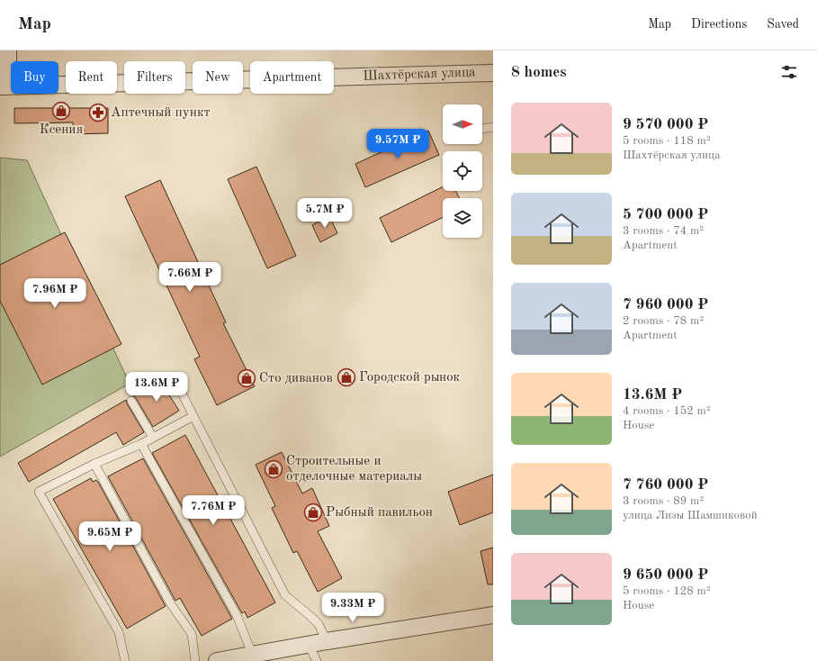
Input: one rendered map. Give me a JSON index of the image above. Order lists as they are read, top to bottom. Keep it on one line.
{"streets":{"street":["Шахтёрская улица"]},"places":{"shop":["Ксения","Городской рынок","Сто диванов","Строительные и отделочные материалы","Рыбный павильон"],"pharmacy":["Аптечный пункт"]},"north":"right","page":{"header":"Map","nav":["Map","Directions","Saved"],"heading":"8 homes","chip":["Buy","Rent","Filters","New","Apartment"],"list":[{"name":"9 570 000 ₽","note":"5 rooms · 118 m² · Шахтёрская улица"},{"name":"5 700 000 ₽","note":"3 rooms · 74 m² · Apartment"},{"name":"7 960 000 ₽","note":"2 rooms · 78 m² · Apartment"},{"name":"13.6M ₽","note":"4 rooms · 152 m² · House"},{"name":"7 760 000 ₽","note":"3 rooms · 89 m² · улица Лизы Шамшиковой"},{"name":"9 650 000 ₽","note":"5 rooms · 128 m² · House"}],"price":["9.57M ₽","5.7M ₽","7.66M ₽","7.96M ₽","13.6M ₽","7.76M ₽","9.65M ₽","9.33M ₽"]}}
